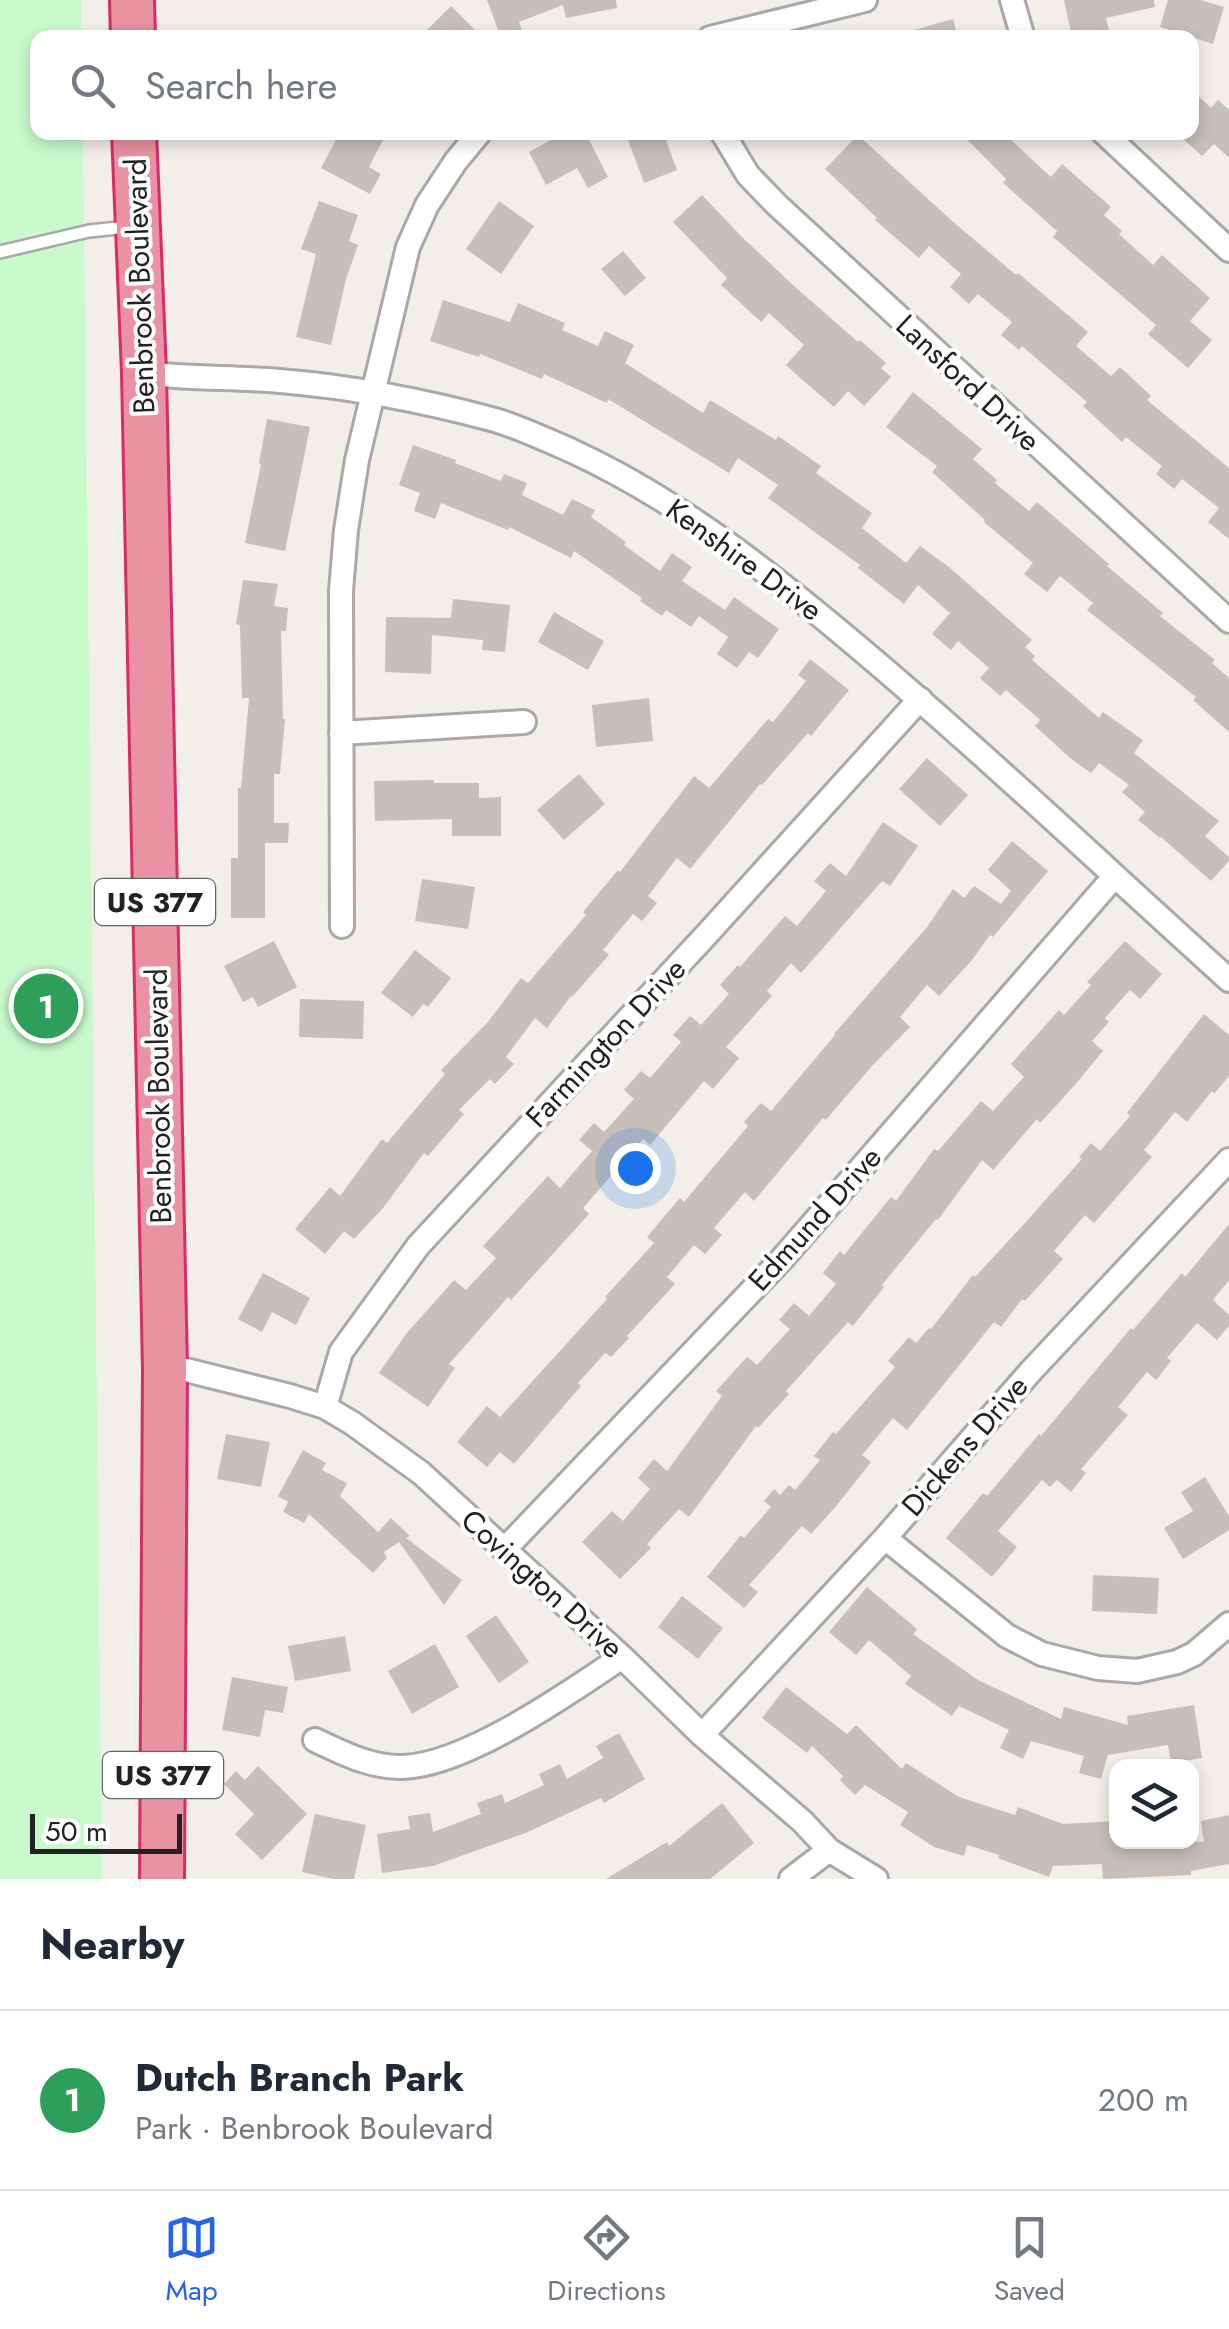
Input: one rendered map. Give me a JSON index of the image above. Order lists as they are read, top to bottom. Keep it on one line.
{"streets":{"highway":["Benbrook Boulevard","US 377"],"street":["Lansford Drive","Kenshire Drive","Farmington Drive","Edmund Drive","Dickens Drive","Covington Drive"]},"crossings":[["Benbrook Boulevard","Kenshire Drive"],["Benbrook Boulevard","Covington Drive"],["Kenshire Drive","Farmington Drive"],["Kenshire Drive","Edmund Drive"],["Farmington Drive","Covington Drive"],["Edmund Drive","Covington Drive"],["Dickens Drive","Covington Drive"]],"scale_bar":"50 m","page":{"search":"Search here","pins":"1","scale":"50 m","heading":"Nearby","list":[{"mark":"1","name":"Dutch Branch Park","note":"Park · Benbrook Boulevard","value":"200 m"}],"nav":["Map","Directions","Saved"]}}
